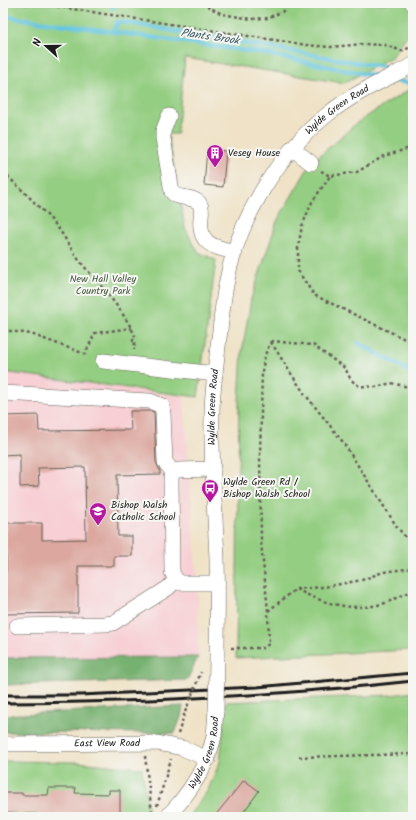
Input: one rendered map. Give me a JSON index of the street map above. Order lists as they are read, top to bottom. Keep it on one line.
{"streets":{"street":["Wylde Green Road","East View Road"]},"crossings":[["Wylde Green Road","East View Road"]],"water":["Plants Brook"],"parks":["New Hall Valley Country Park"],"places":{"building":["Vesey House"],"bus stop":["Wylde Green Rd / Bishop Walsh School"],"school or university":["Bishop Walsh Catholic School"]},"north":"left"}
